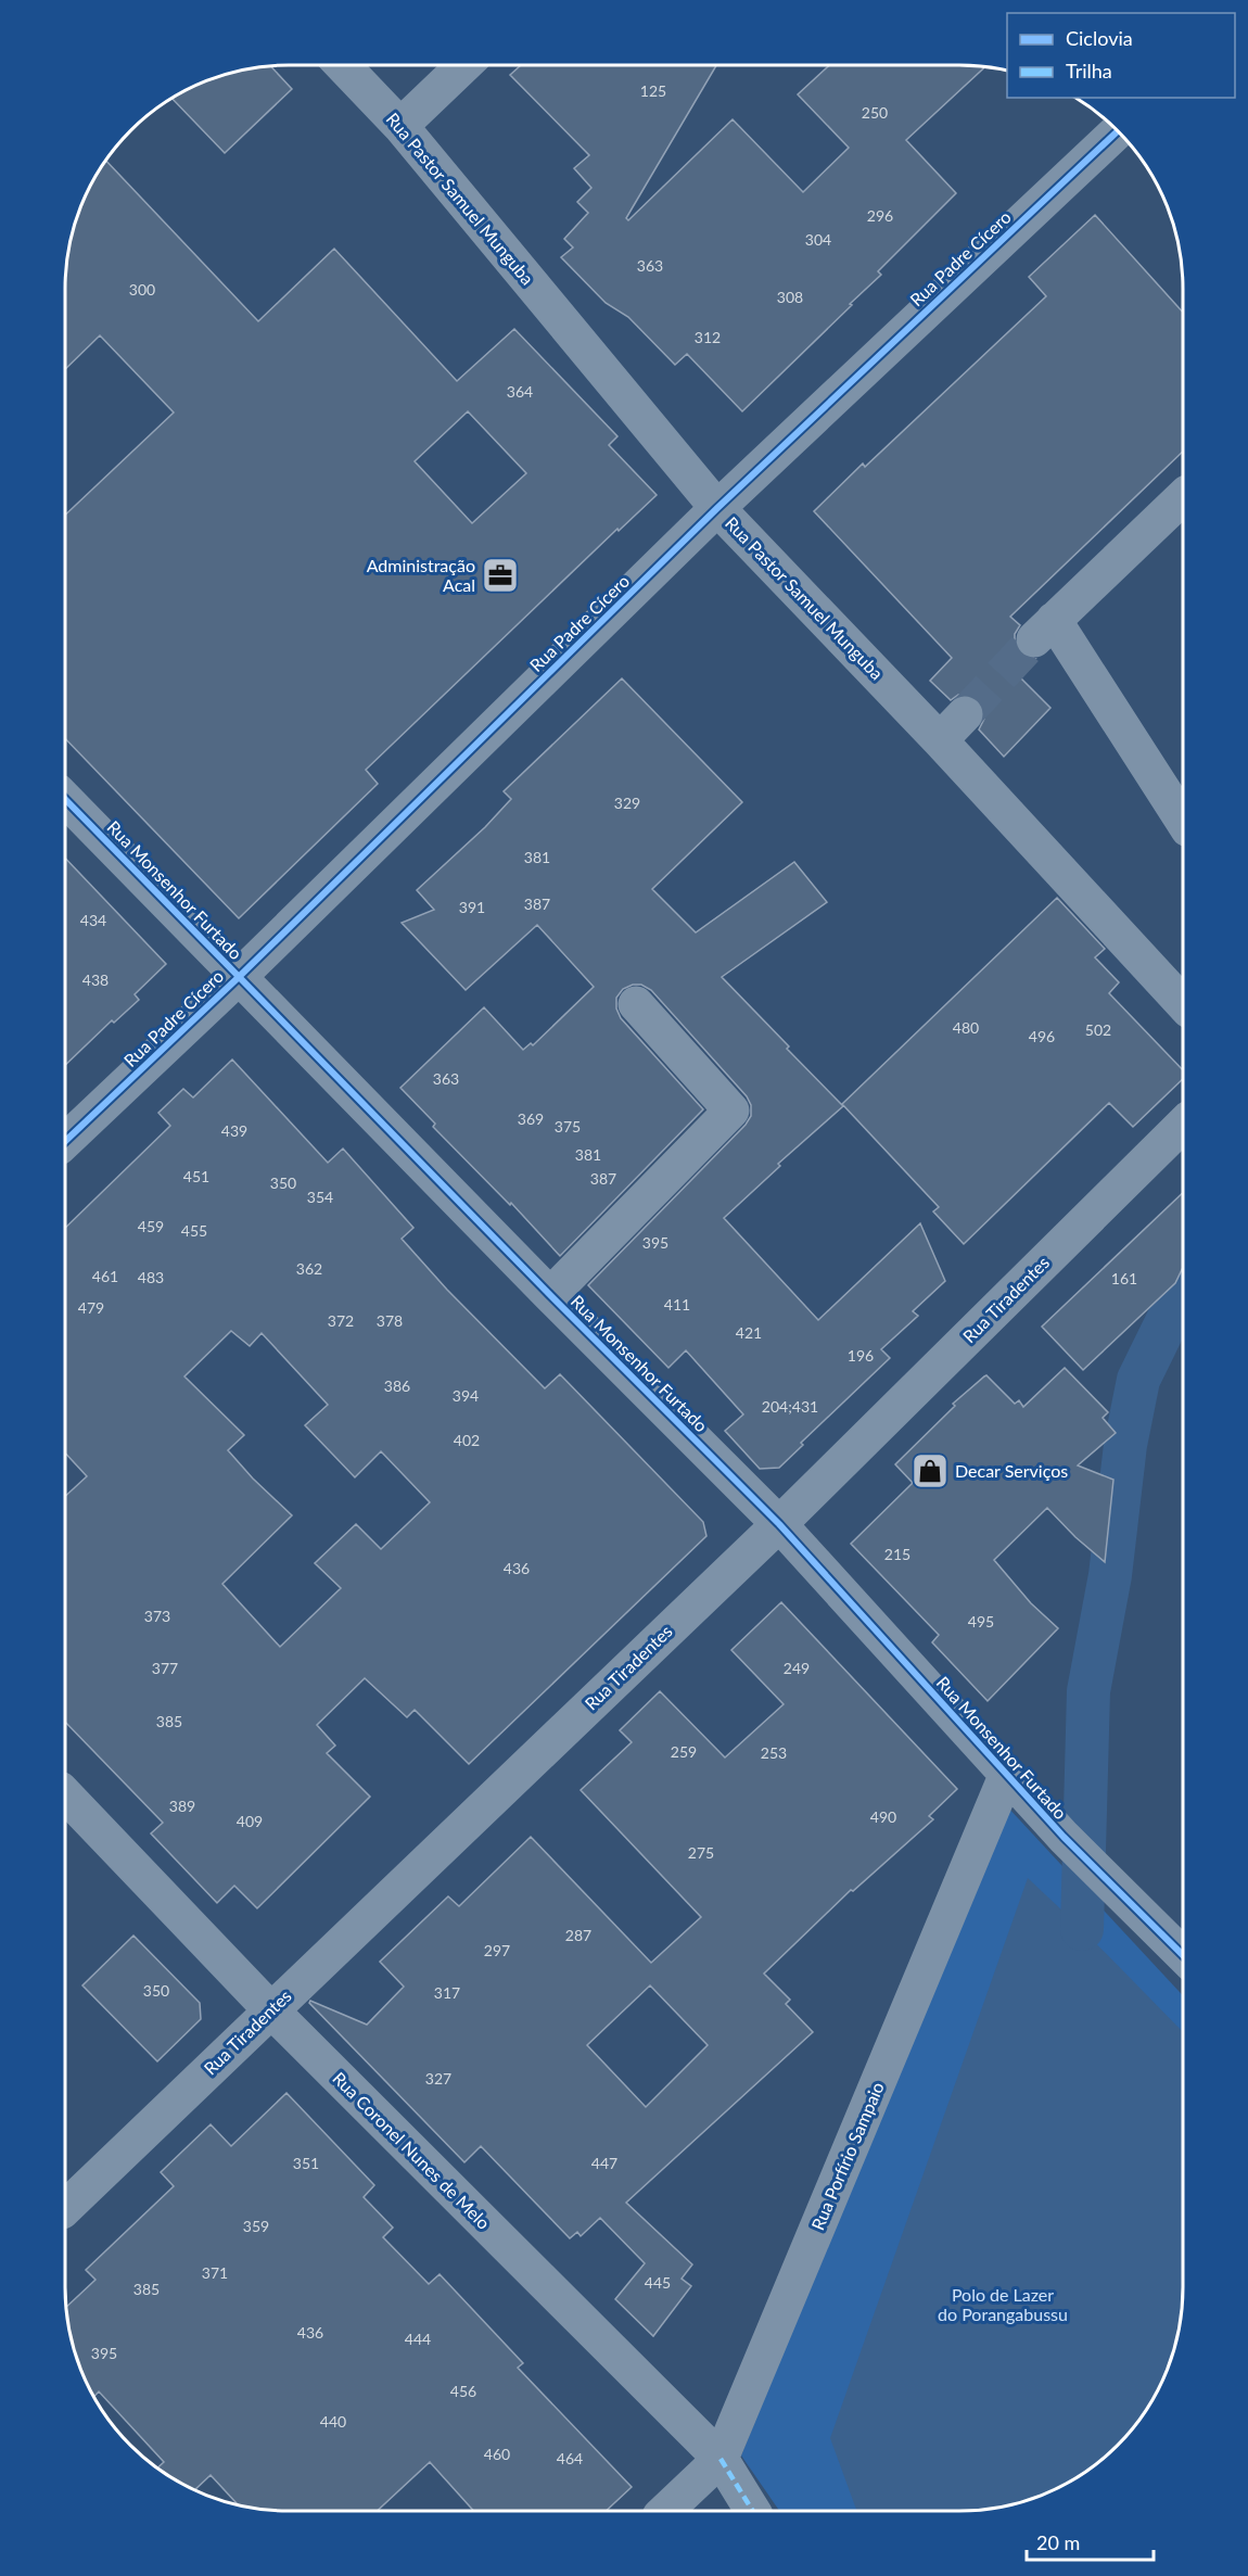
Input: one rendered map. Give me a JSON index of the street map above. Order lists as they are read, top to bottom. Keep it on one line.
{"streets":{"street":["Rua Pastor Samuel Munguba","Rua Padre Cícero","Rua Monsenhor Furtado","Rua Tiradentes","Rua Coronel Nunes de Melo","Rua Porfírio Sampaio"]},"crossings":[["Rua Pastor Samuel Munguba","Rua Padre Cícero"],["Rua Padre Cícero","Rua Monsenhor Furtado"],["Rua Monsenhor Furtado","Rua Tiradentes"],["Rua Monsenhor Furtado","Rua Porfírio Sampaio"],["Rua Tiradentes","Rua Coronel Nunes de Melo"],["Rua Coronel Nunes de Melo","Rua Porfírio Sampaio"]],"parks":["Polo de Lazer do Porangabussu"],"places":{"office":["Administração Acal"],"shop":["Decar Serviços"]},"house_numbers":["125","250","296","304","363","300","308","312","364","329","381","387","391","434","438","480","502","496","363","369","375","439","381","451","387","350","354","459","455","395","362","461","483","161","411","479","372","378","421","196","386","394","204;431","402","215","436","373","495","377","249","385","259","253","389","490","409","275","287","297","350","317","327","351","447","359","371","445","385","436","444","395","456","440","460","464"],"legend":["Ciclovia","Trilha"],"scale_bar":"20 m"}
